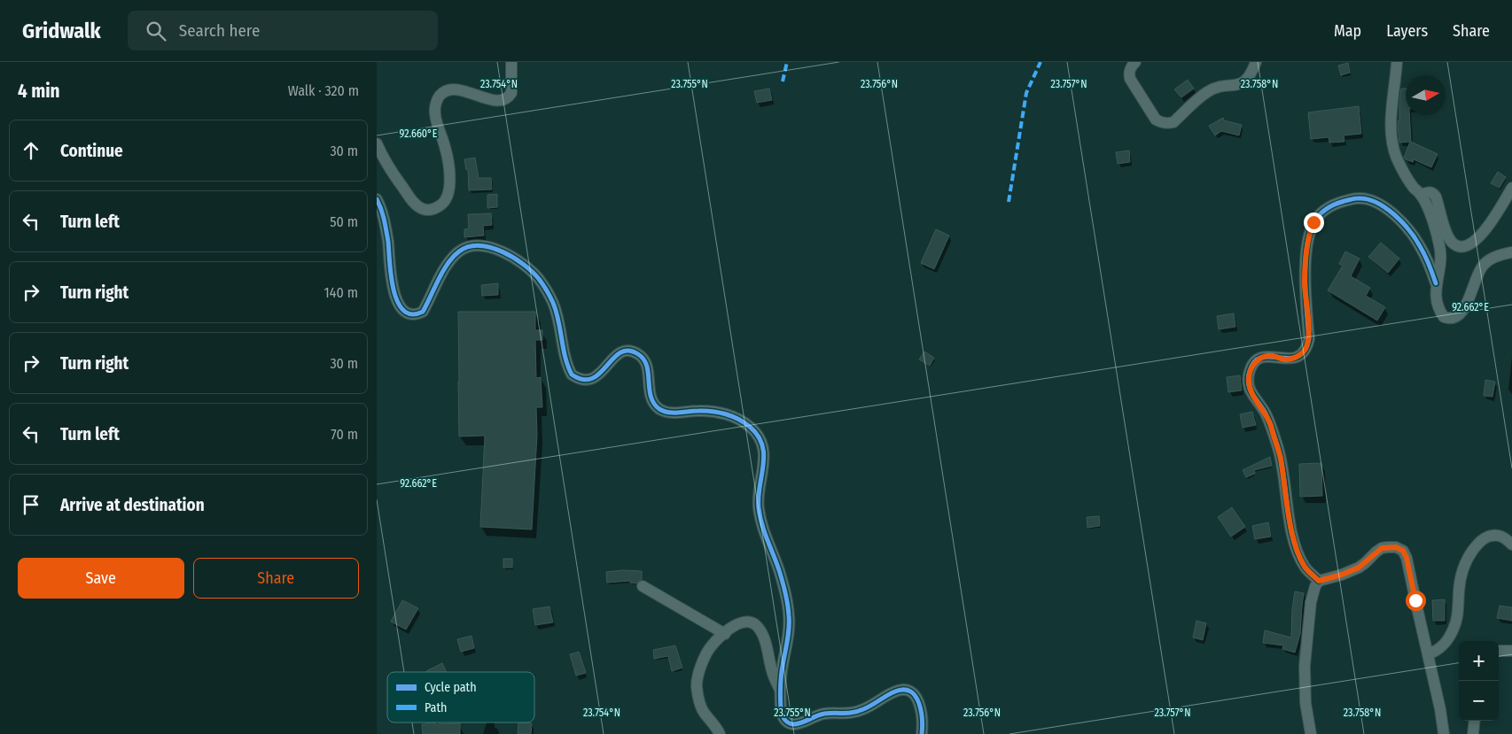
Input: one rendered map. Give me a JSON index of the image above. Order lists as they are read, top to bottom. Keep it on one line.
{"legend":["Cycle path","Path"],"north":"right","page":{"header":"Gridwalk","search":"Search here","nav":["Map","Layers","Share"],"heading":["4 min","Walk · 320 m"],"list":[["Continue","30 m"],["Turn left","50 m"],["Turn right","140 m"],["Turn right","30 m"],["Turn left","70 m"],"Arrive at destination"],"buttons":["Save","Share"],"map_buttons":["+","−"]},"coordinates":["23.755°N","23.754°N","23.756°N","23.757°N","23.758°N","92.660°E","92.662°E"]}
